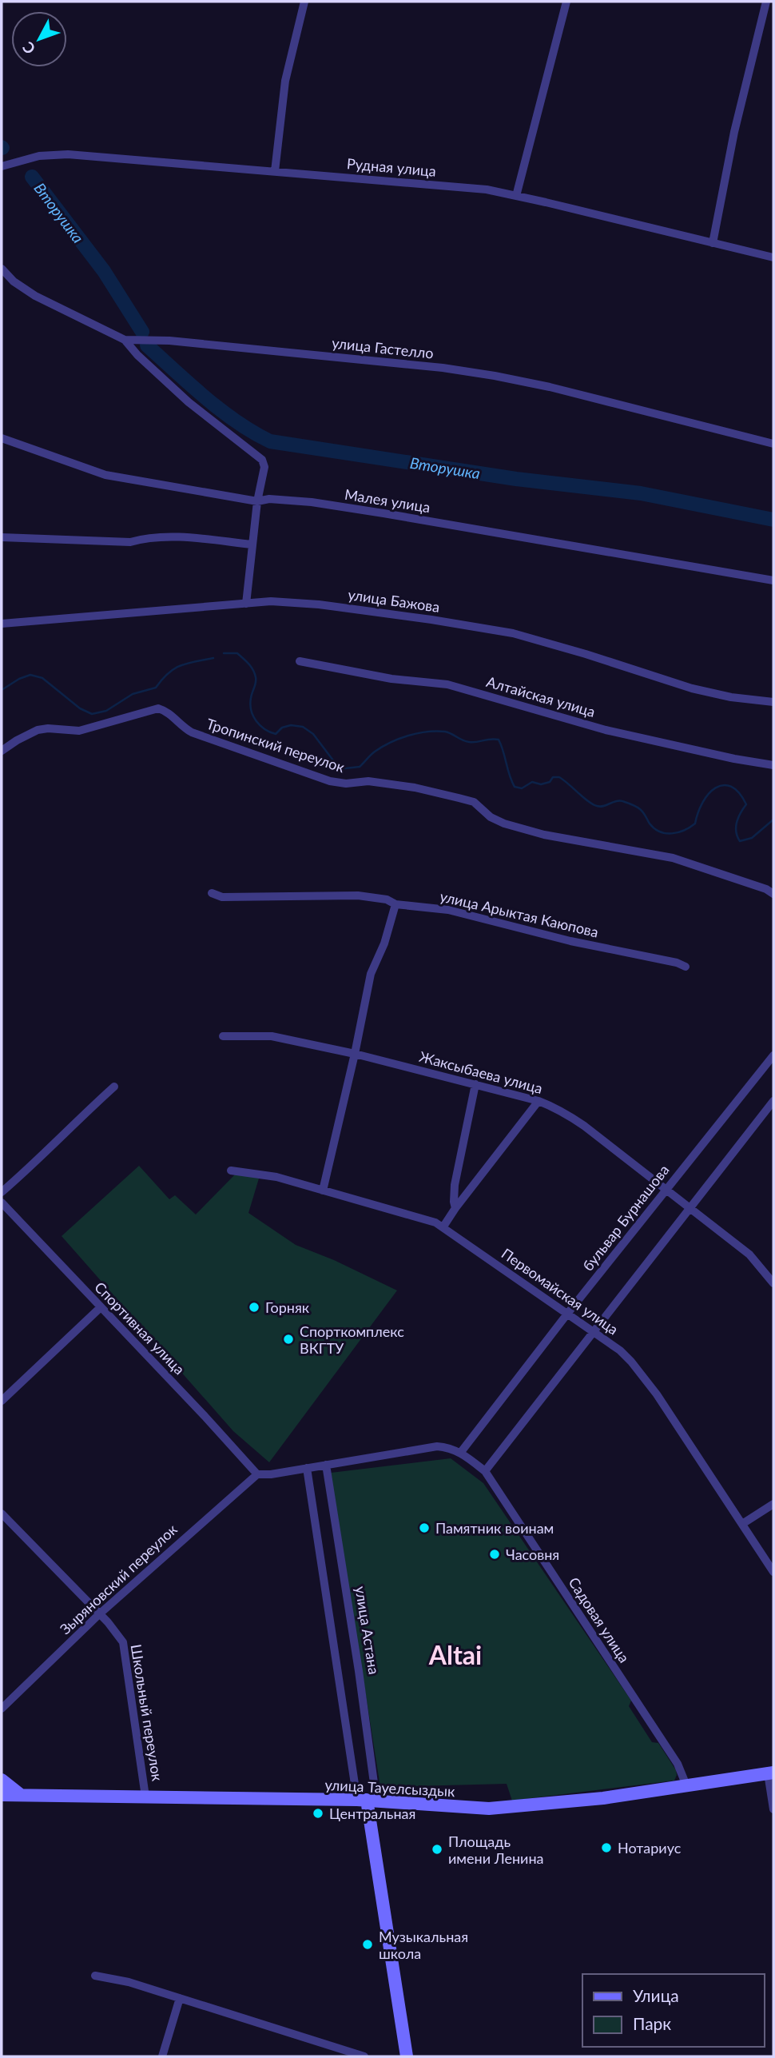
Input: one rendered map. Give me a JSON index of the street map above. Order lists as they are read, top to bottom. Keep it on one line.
{"streets":{"street":["Рудная улица","улица Гастелло","Малея улица","улица Бажова","Алтайская улица","Тропинский переулок","улица Арыктая Каюпова","Жаксыбаева улица","бульвар Бурнашова","Первомайская улица","Спортивная улица","Зыряновский переулок","Садовая улица","улица Астана","Школьный переулок","улица Тауелсыздык"]},"crossings":[["Жаксыбаева улица","бульвар Бурнашова"],["бульвар Бурнашова","Первомайская улица"],["бульвар Бурнашова","Садовая улица"],["Спортивная улица","Зыряновский переулок"],["Зыряновский переулок","Школьный переулок"],["Садовая улица","улица Тауелсыздык"],["улица Астана","улица Тауелсыздык"],["Школьный переулок","улица Тауелсыздык"]],"districts":["Altai"],"water":["Вторушка"],"places":["Горняк","Спорткомплекс ВКГТУ","Памятник воинам","Часовня","Центральная","Нотариус","Площадь имени Ленина","Музыкальная школа"],"legend":["Улица","Парк"],"north":"bottom left"}
